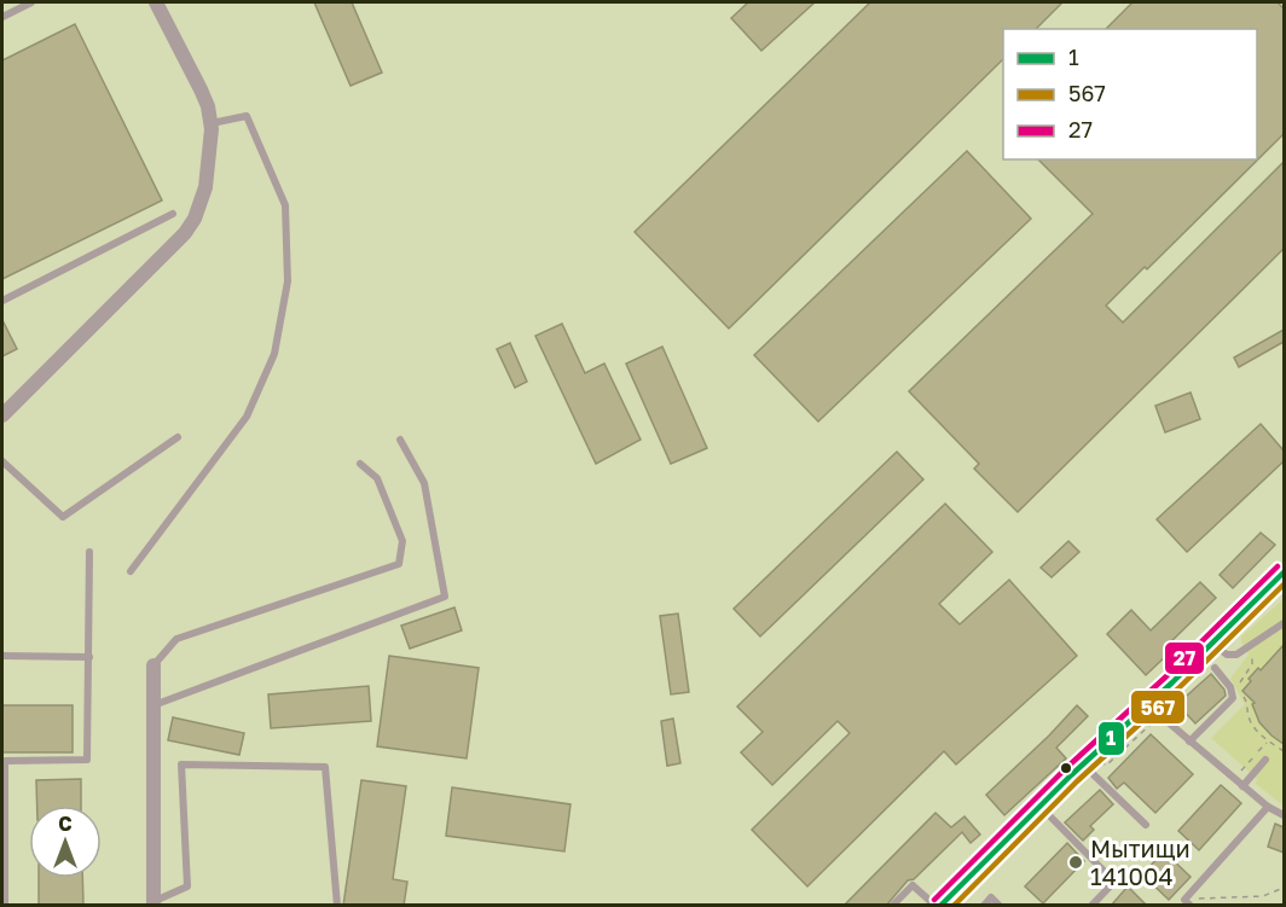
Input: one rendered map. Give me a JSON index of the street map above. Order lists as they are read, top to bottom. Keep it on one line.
{"places":["Мытищи 141004"],"lines":["transit line 27","transit line 1","transit line 567"],"legend":["1","567","27"],"north":"top"}
